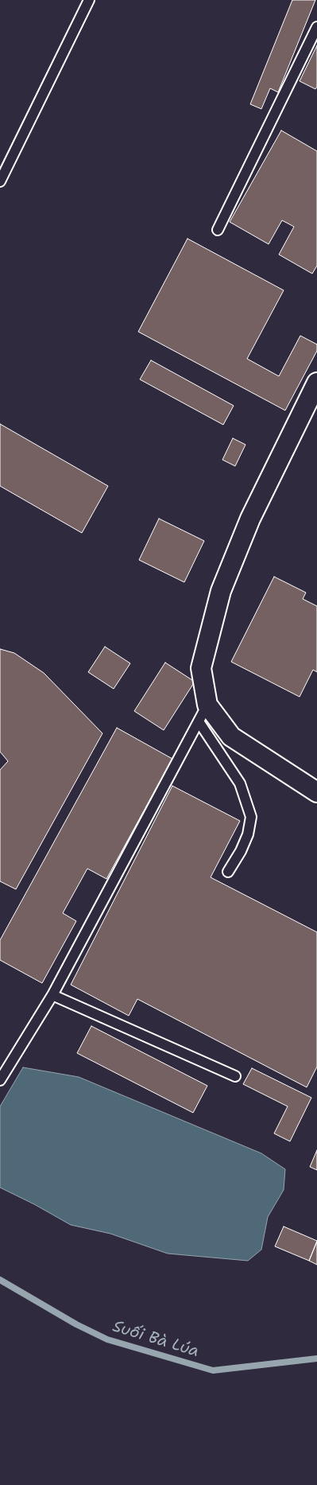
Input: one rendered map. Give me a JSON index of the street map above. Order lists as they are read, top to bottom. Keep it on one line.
{"water":["Suối Bà Lúa"]}
